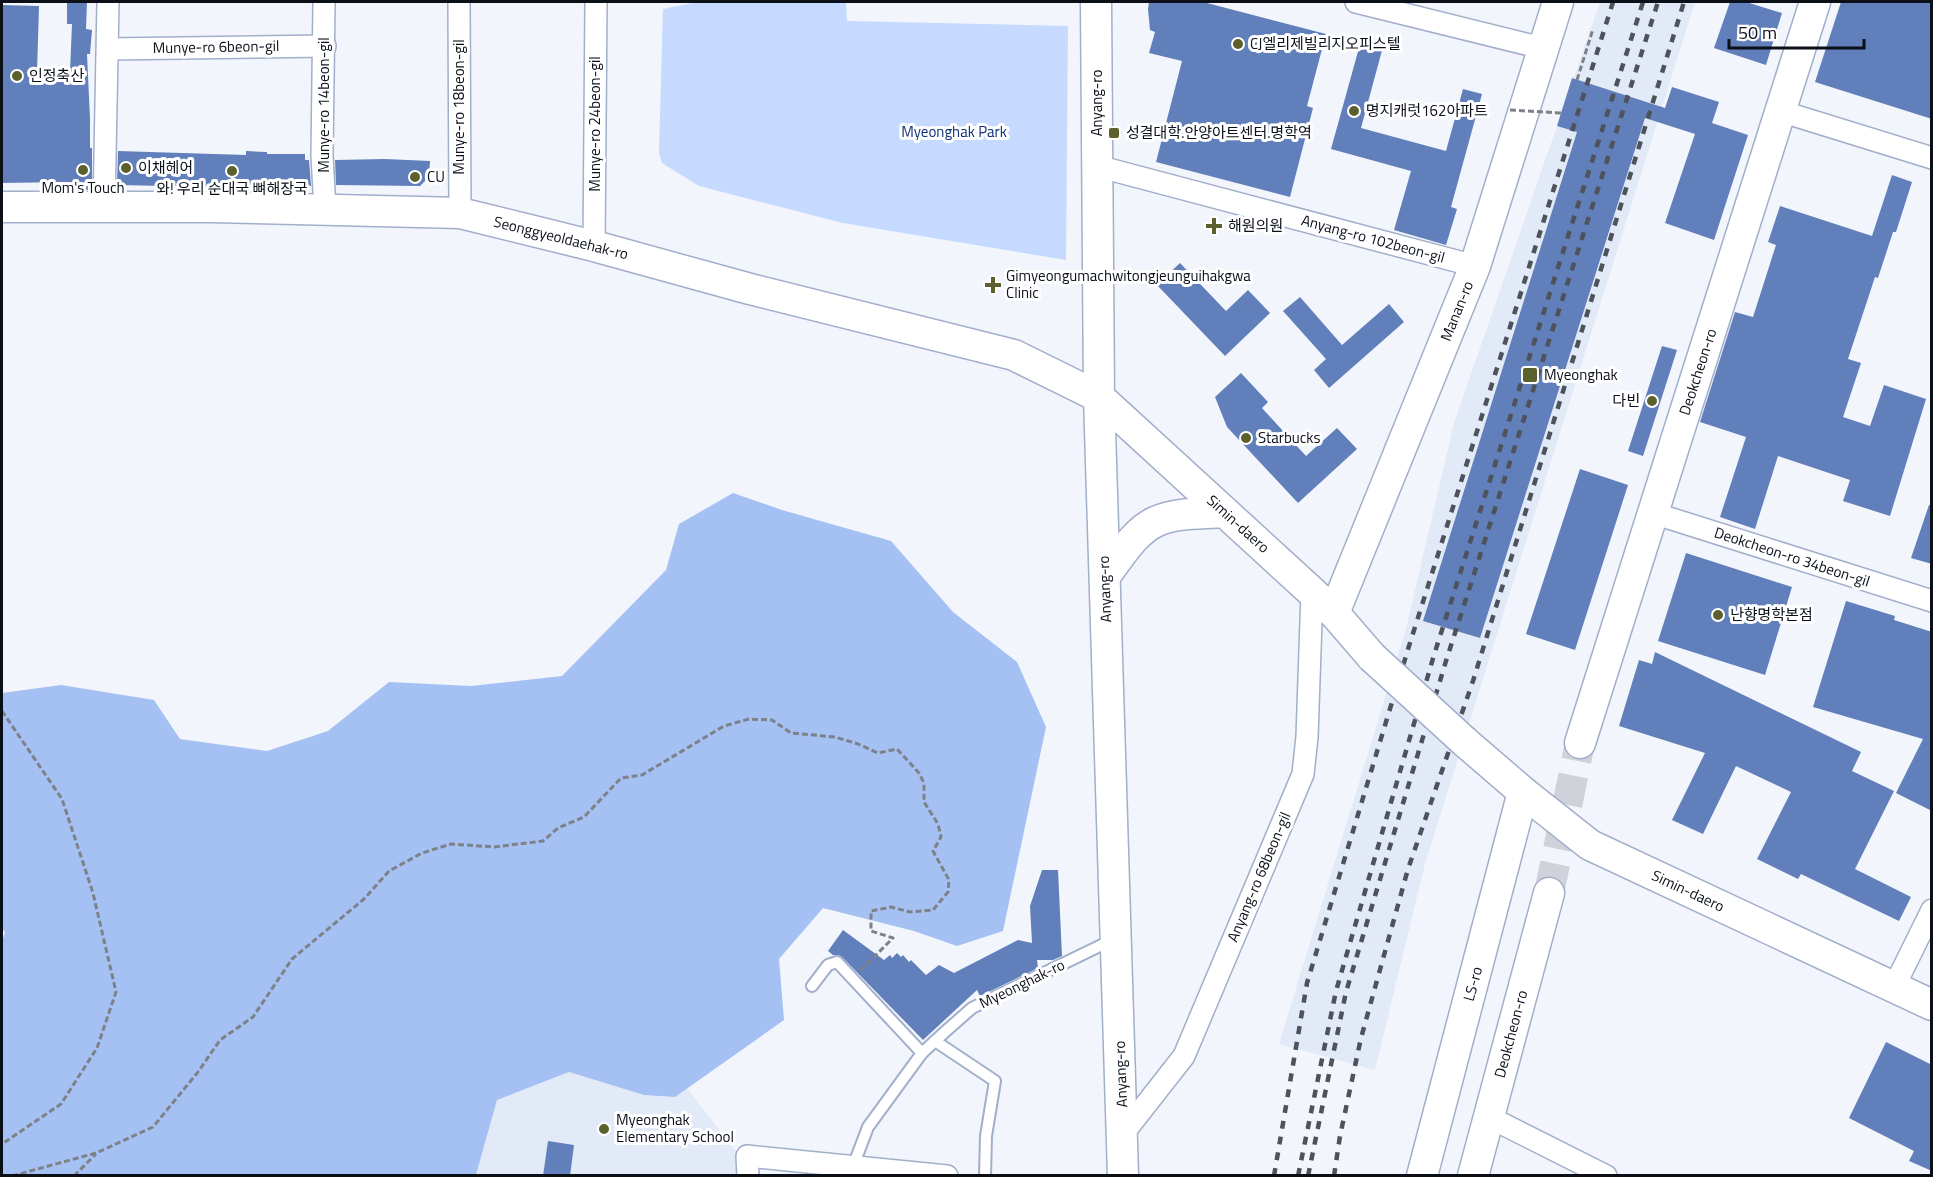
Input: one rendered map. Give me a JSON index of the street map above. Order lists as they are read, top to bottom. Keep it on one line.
{"streets":{"street":["Munye-ro 6beon-gil","Anyang-ro","Munye-ro 14beon-gil","Munye-ro 18beon-gil","Munye-ro 24beon-gil","Seonggyeoldaehak-ro","Anyang-ro 102beon-gil","Manan-ro","Deokcheon-ro","Simin-daero","Deokcheon-ro 34beon-gil","Anyang-ro 68beon-gil","LS-ro"],"lane":["Myeonghak-ro"]},"crossings":[["Munye-ro 6beon-gil","Munye-ro 14beon-gil"],["Anyang-ro","Seonggyeoldaehak-ro"],["Anyang-ro","Anyang-ro 102beon-gil"],["Anyang-ro","Simin-daero"],["Anyang-ro","Anyang-ro 68beon-gil"],["Anyang-ro","Myeonghak-ro"],["Munye-ro 14beon-gil","Seonggyeoldaehak-ro"],["Munye-ro 18beon-gil","Seonggyeoldaehak-ro"],["Munye-ro 24beon-gil","Seonggyeoldaehak-ro"],["Seonggyeoldaehak-ro","Simin-daero"],["Anyang-ro 102beon-gil","Manan-ro"],["Manan-ro","Simin-daero"],["Deokcheon-ro","Deokcheon-ro 34beon-gil"],["Simin-daero","Anyang-ro 68beon-gil"],["Simin-daero","LS-ro"]],"parks":["Myeonghak Park"],"places":{"other":["CJ엘리제빌리지오피스텔","인정축산","명지캐럿162아파트","이채헤어","Mom's Touch","와! 우리 순대국 뼈해장국","CU","다빈","Starbucks","난향명학본점","Myeonghak Elementary School"],"transit":["성결대학.안양아트센터.명학역","Myeonghak"],"health":["해원의원","Gimyeongumachwitongjeunguihakgwa Clinic"]},"scale_bar":"50 m"}
